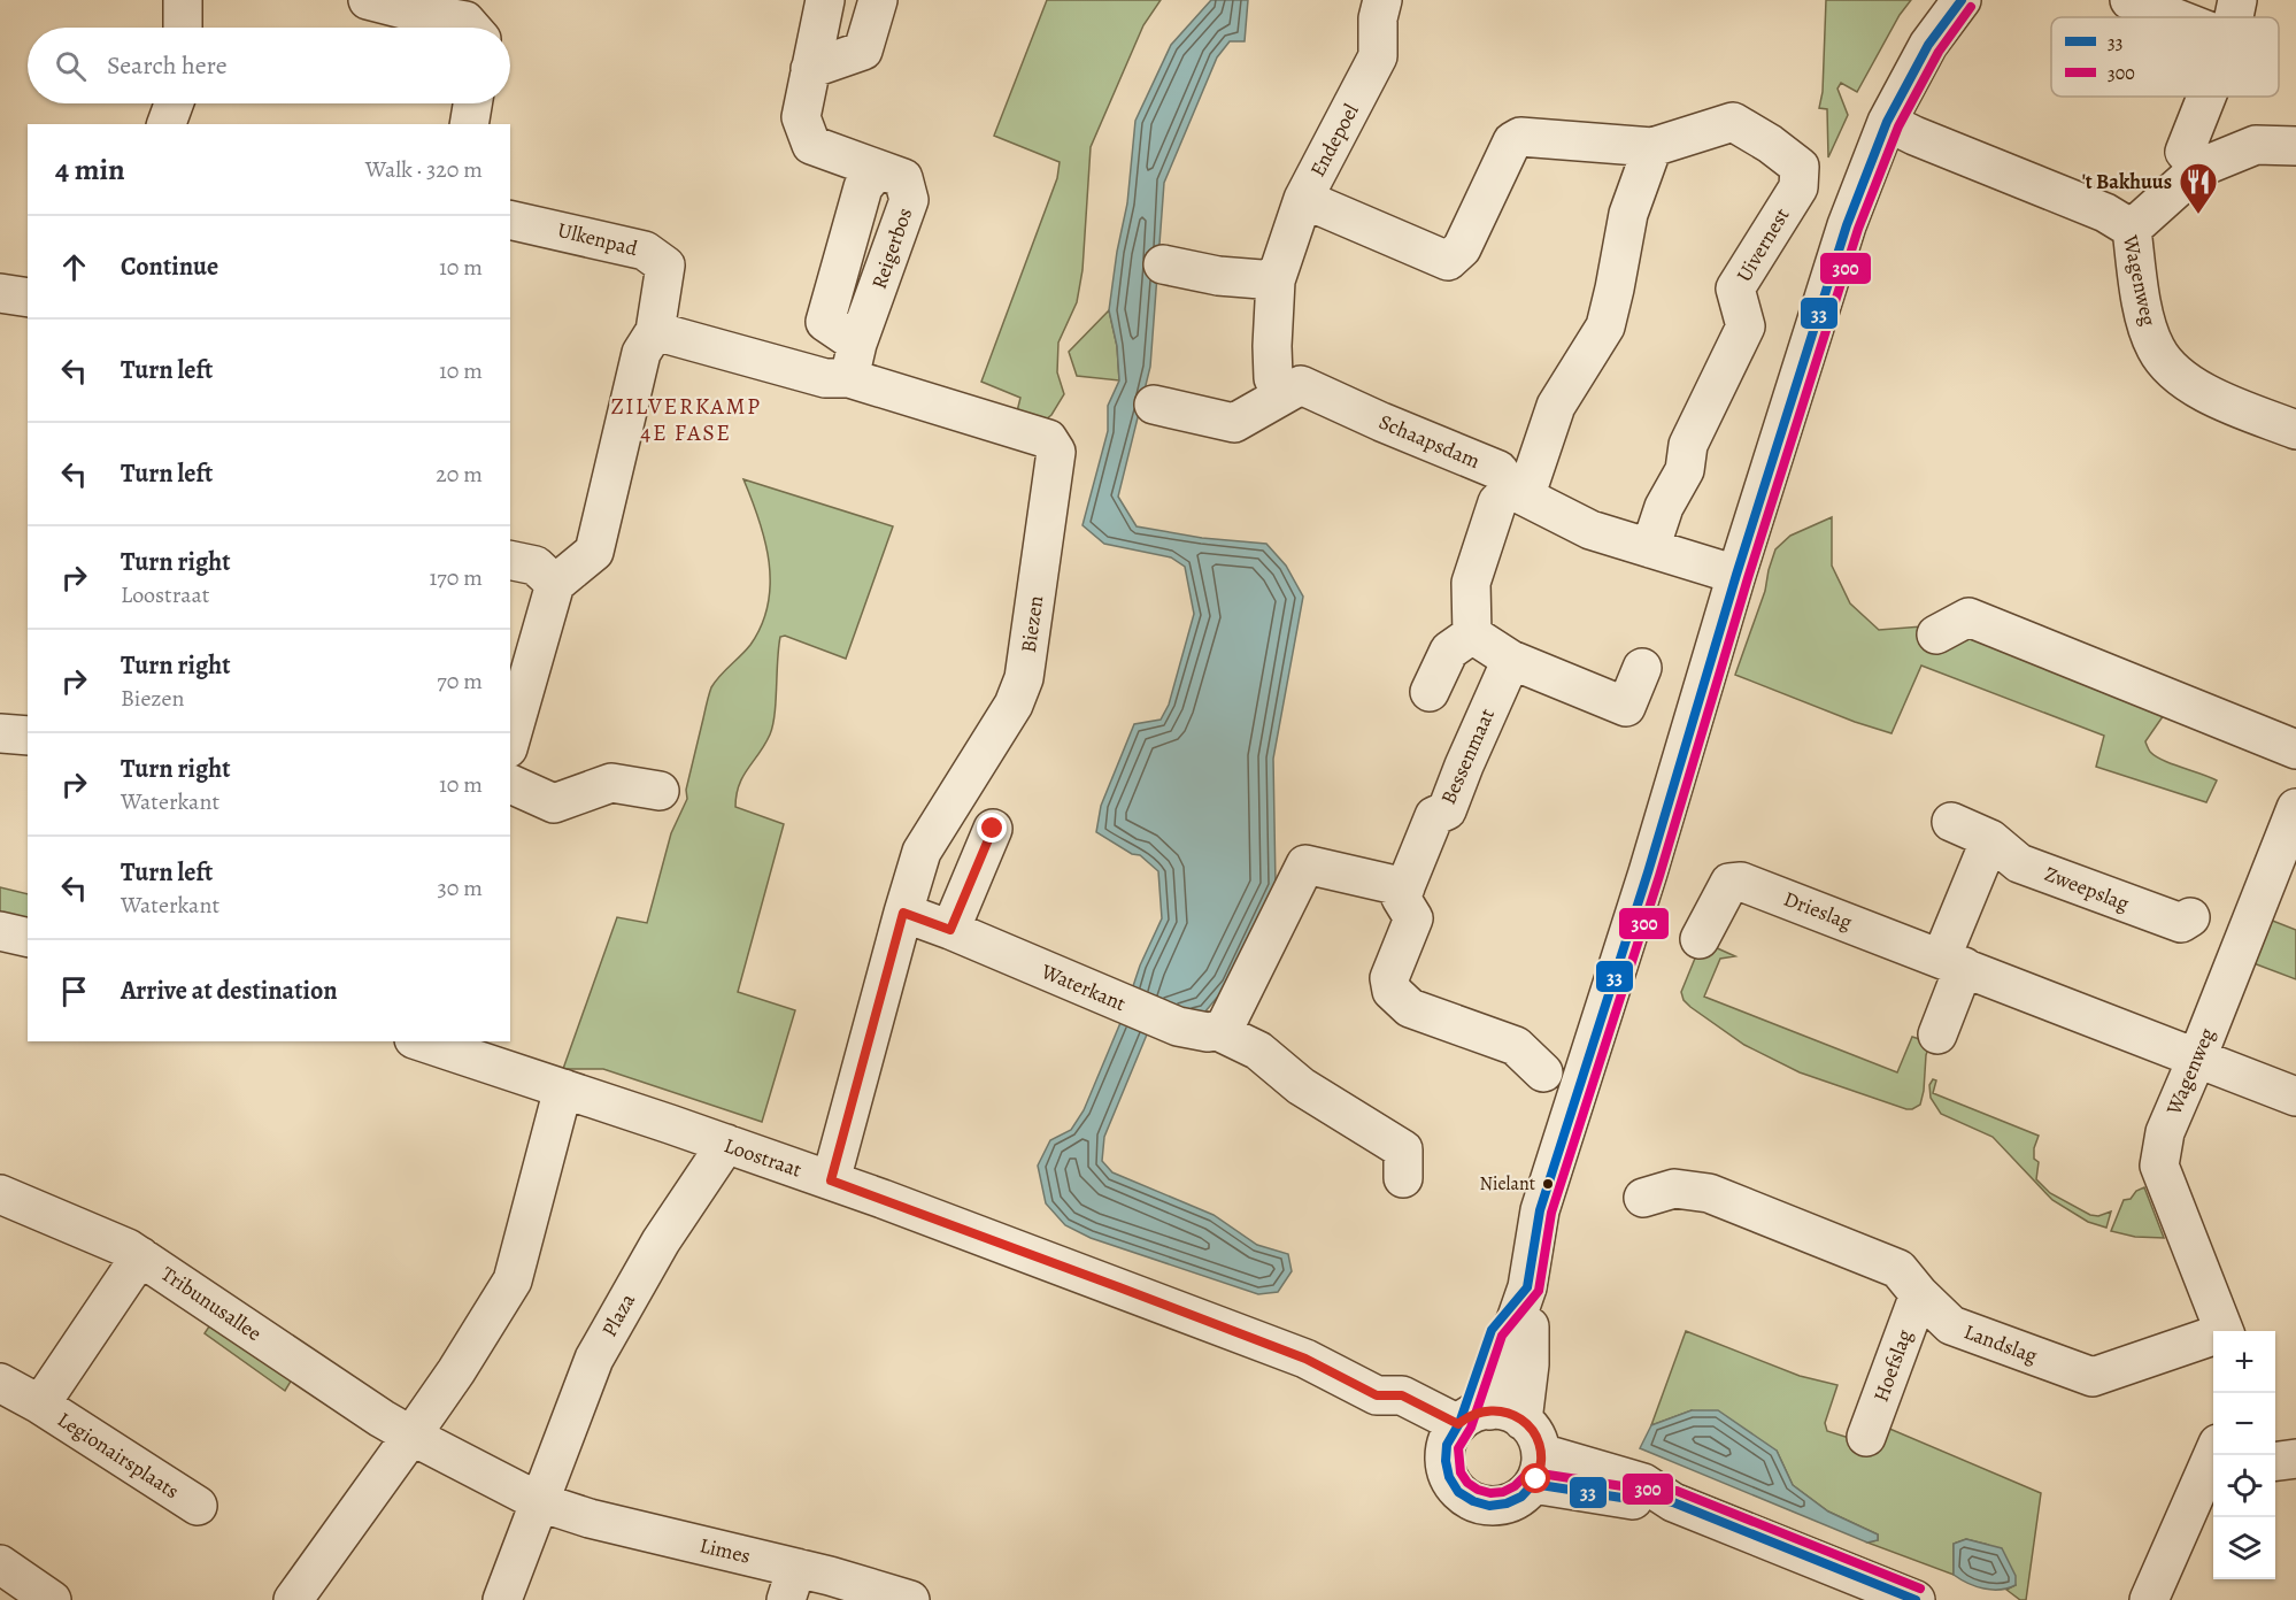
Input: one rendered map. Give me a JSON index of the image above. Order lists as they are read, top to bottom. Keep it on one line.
{"streets":{"street":["Endepoel","Ulkenpad","Uivernest","Reigerbos","Wagenweg","Schaapsdam","Biezen","Bessenmaat","Zweepslag","Drieslag","Waterkant","Loostraat","Tribunusallee","Plaza","Landslag","Hoefslag","Legionairsplaats","Limes"]},"crossings":[["Endepoel","Uivernest"],["Endepoel","Schaapsdam"],["Ulkenpad","Biezen"],["Uivernest","Schaapsdam"],["Reigerbos","Biezen"],["Wagenweg","Drieslag"],["Biezen","Waterkant"],["Biezen","Loostraat"],["Loostraat","Plaza"],["Tribunusallee","Legionairsplaats"],["Plaza","Limes"],["Landslag","Hoefslag"]],"districts":["ZILVERKAMP 4E FASE"],"places":{"restaurant":["'t Bakhuus"],"other":["Nielant"]},"lines":["transit line 33","transit line 300"],"legend":["33","300"],"page":{"search":"Search here","heading":["4 min","Walk · 320 m"],"list":[["Continue","10 m"],["Turn left","10 m"],["Turn left","20 m"],["Turn right","Loostraat","170 m"],["Turn right","Biezen","70 m"],["Turn right","Waterkant","10 m"],["Turn left","Waterkant","30 m"],"Arrive at destination"],"map_buttons":["+","−"]}}
